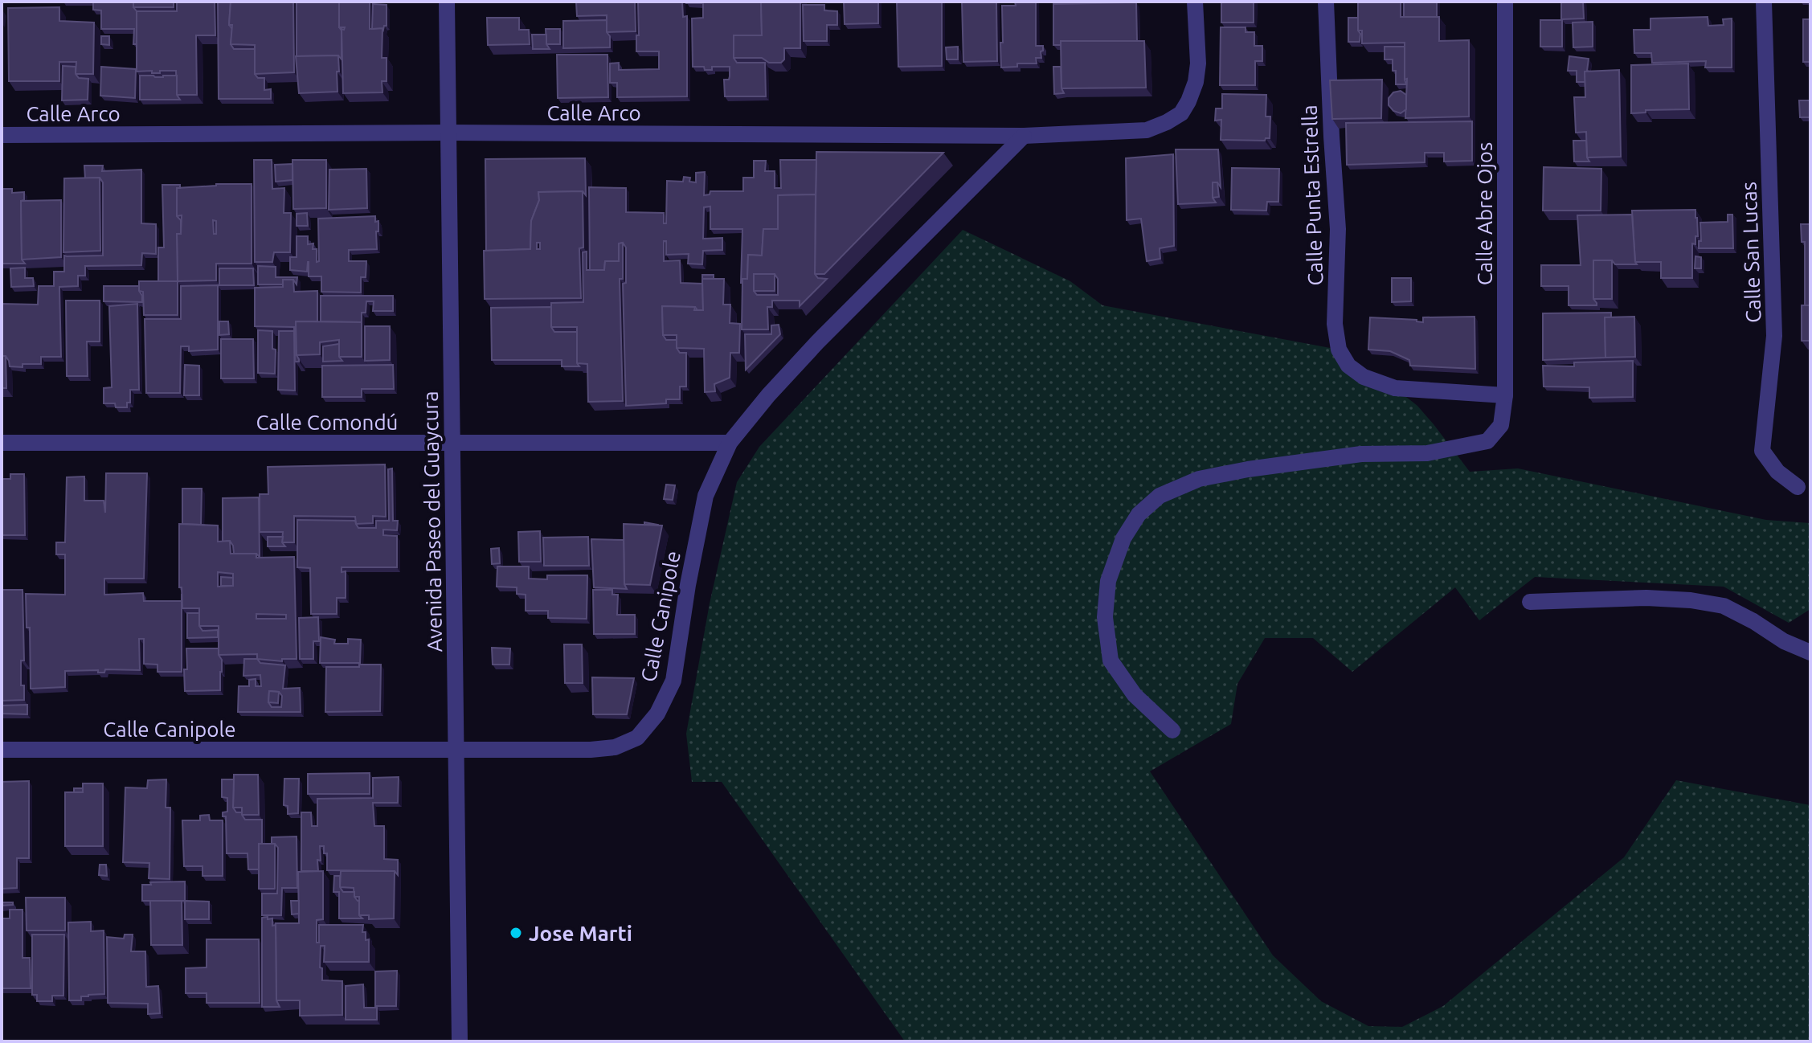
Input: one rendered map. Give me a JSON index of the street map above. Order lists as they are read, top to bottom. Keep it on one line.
{"streets":{"street":["Calle Arco","Calle Punta Estrella","Calle Abre Ojos","Calle San Lucas","Calle Comondú","Avenida Paseo del Guaycura","Calle Canipole"]},"crossings":[["Calle Arco","Avenida Paseo del Guaycura"],["Calle Arco","Calle Canipole"],["Calle Punta Estrella","Calle Abre Ojos"],["Calle Comondú","Avenida Paseo del Guaycura"],["Calle Comondú","Calle Canipole"],["Avenida Paseo del Guaycura","Calle Canipole"]],"places":["Jose Marti"]}
